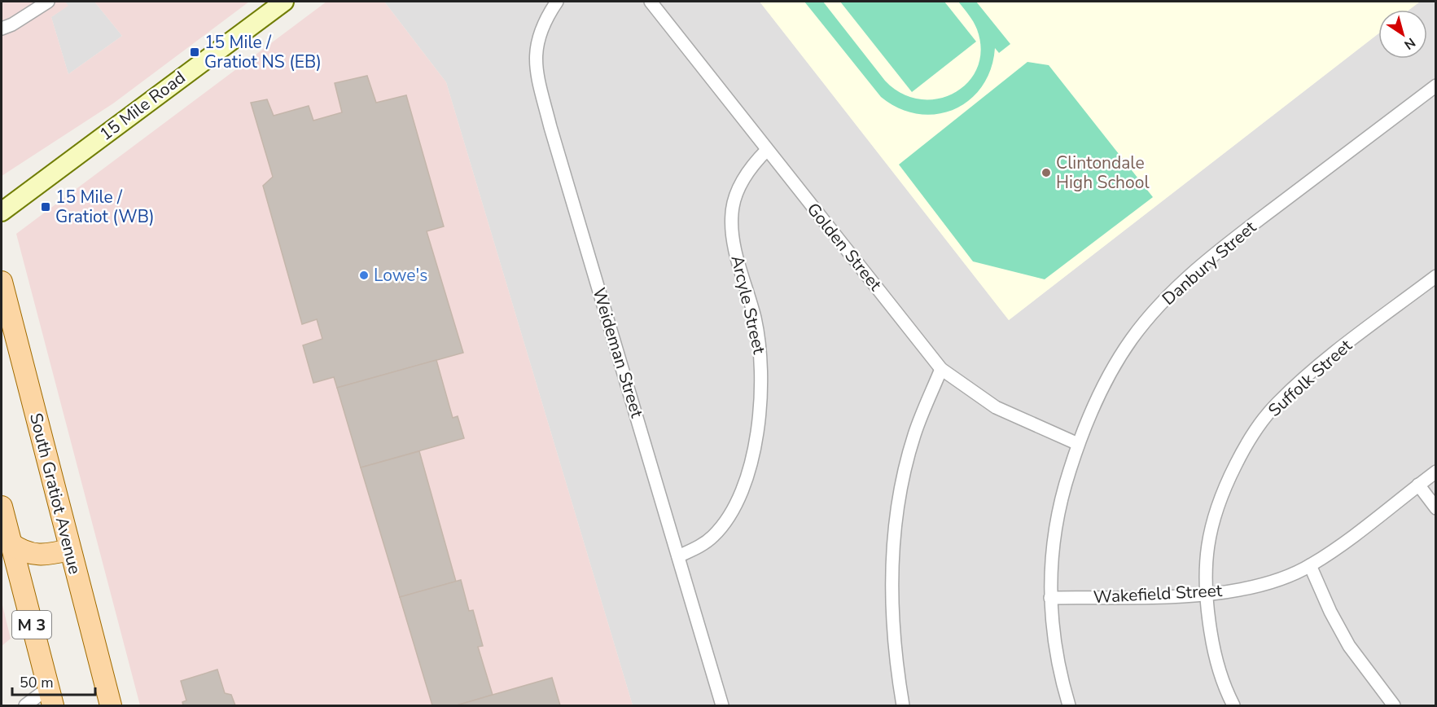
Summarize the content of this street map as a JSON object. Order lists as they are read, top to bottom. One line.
{"streets":{"main road":["15 Mile Road","South Gratiot Avenue","M 3"],"street":["Golden Street","Danbury Street","Arcyle Street","Weideman Street","Suffolk Street","Wakefield Street"]},"crossings":[["Golden Street","Danbury Street"],["Golden Street","Arcyle Street"],["Danbury Street","Wakefield Street"],["Arcyle Street","Weideman Street"],["Suffolk Street","Wakefield Street"]],"places":{"transit":["15 Mile / Gratiot NS (EB)","15 Mile / Gratiot (WB)"],"other":["Clintondale High School","Lowe's"]},"scale_bar":"50 m","north":"bottom right"}
